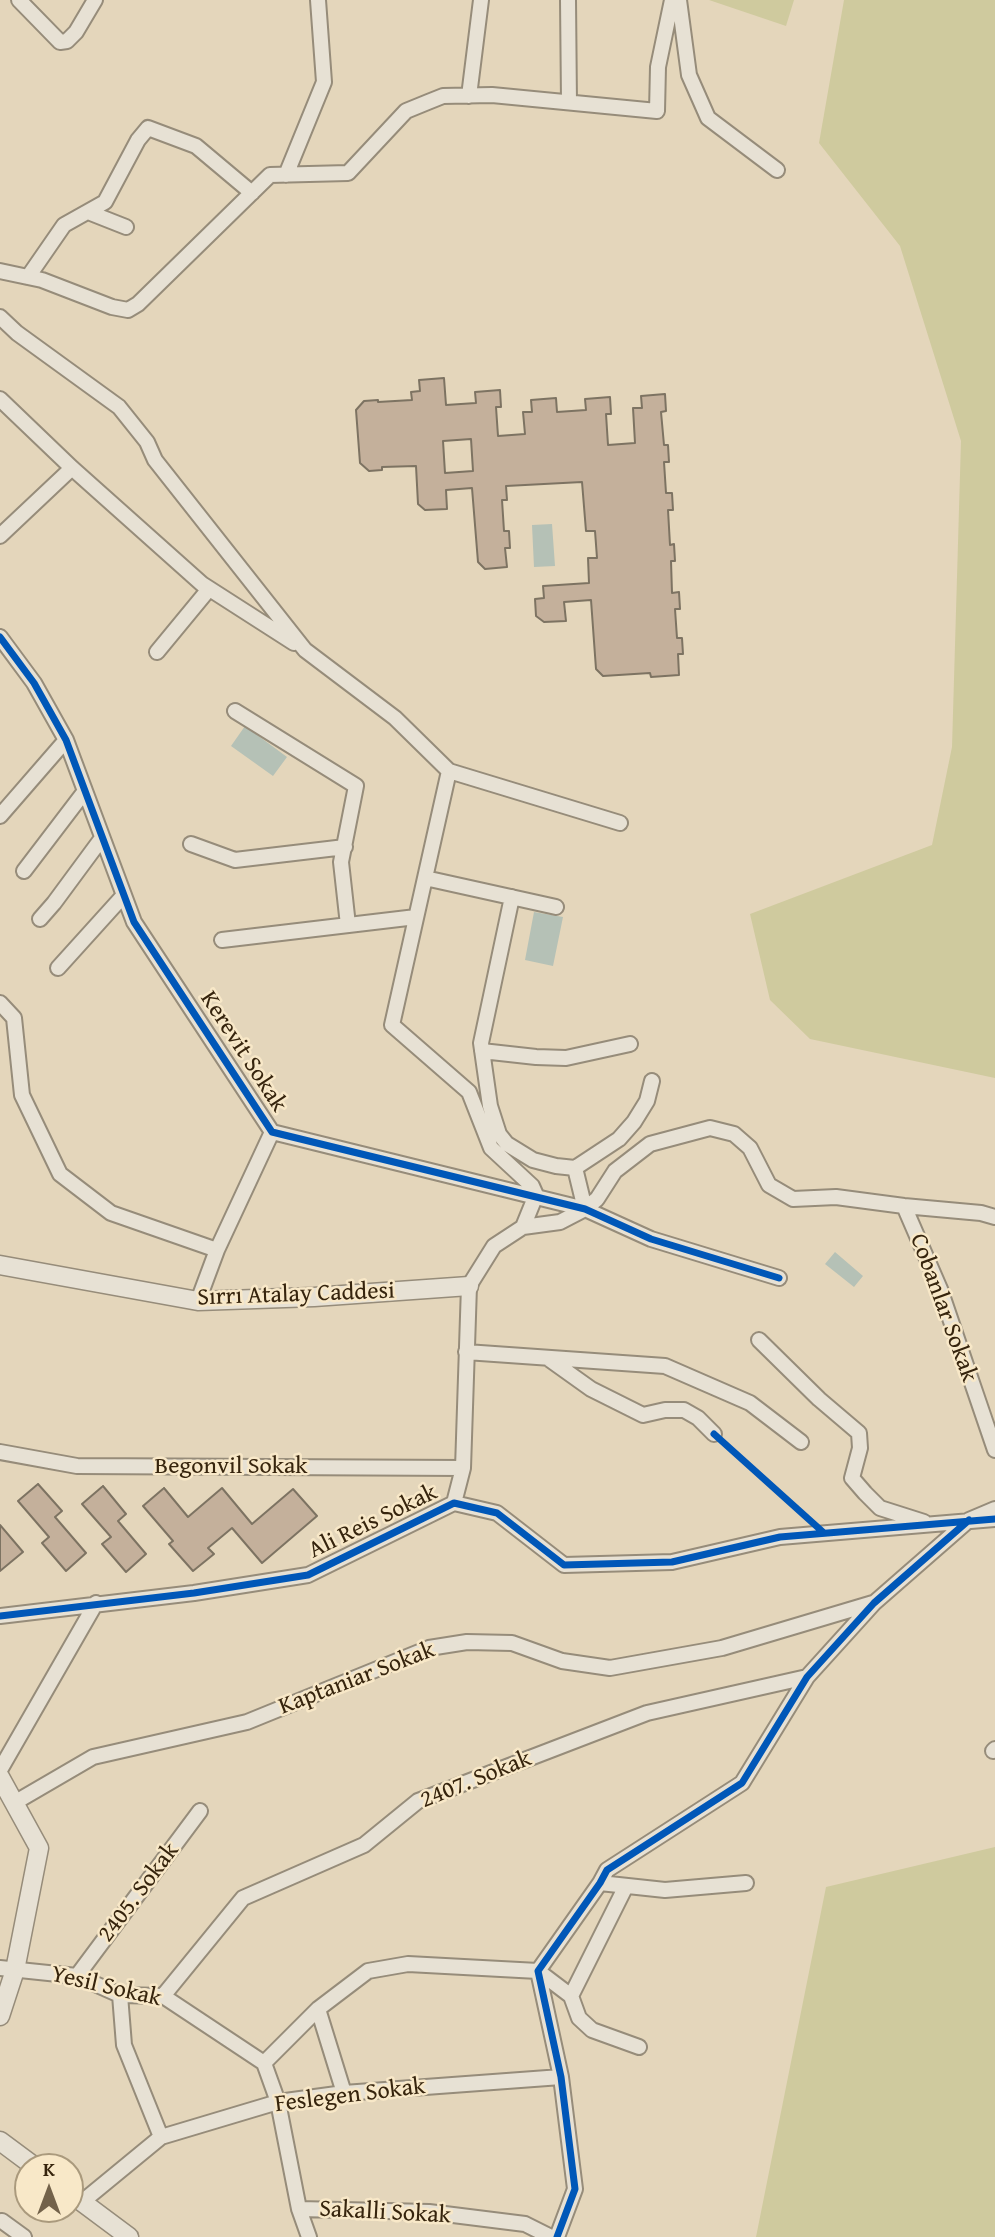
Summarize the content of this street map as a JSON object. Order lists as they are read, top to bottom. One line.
{"streets":{"street":["Kerevit Sokak","Sırrı Atalay Caddesi","Cobanlar Sokak","Begonvil Sokak","Ali Reis Sokak","Kaptaniar Sokak","2407. Sokak","2405. Sokak","Yesil Sokak","Feslegen Sokak","Sakalli Sokak"]},"crossings":[["Kerevit Sokak","Sırrı Atalay Caddesi"],["2407. Sokak","Yesil Sokak"],["2405. Sokak","Yesil Sokak"]],"north":"top"}
